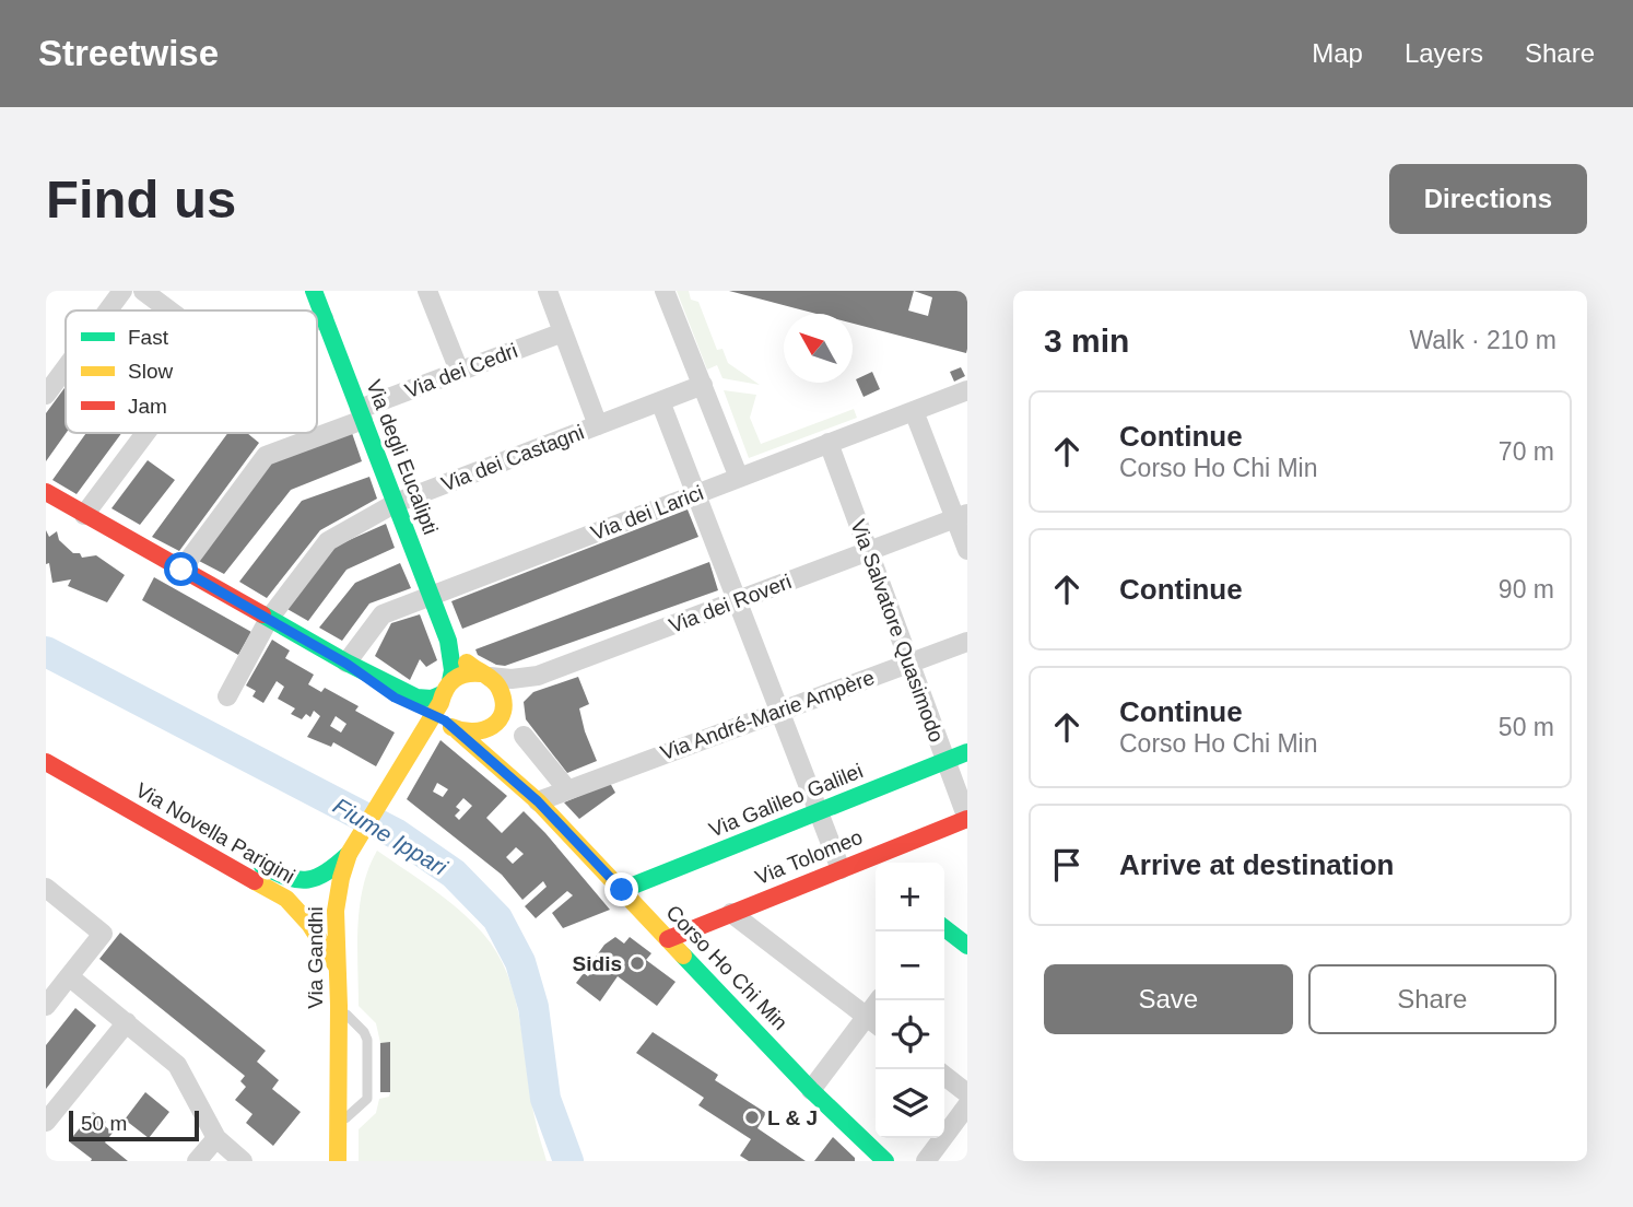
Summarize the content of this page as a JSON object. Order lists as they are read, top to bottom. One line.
{"streets":{"main road":["Via degli Eucalipti","Via Galileo Galilei","Via Novella Parigini","Via Tolomeo","Via Gandhi","Corso Ho Chi Min"],"street":["Via dei Cedri","Via dei Castagni","Via dei Larici","Via dei Roveri","Via Salvatore Quasimodo","Via André-Marie Ampère"]},"crossings":[["Via dei Cedri","Via degli Eucalipti"],["Via degli Eucalipti","Via dei Castagni"],["Via degli Eucalipti","Via dei Larici"],["Via dei Larici","Via Salvatore Quasimodo"],["Via dei Roveri","Via Salvatore Quasimodo"],["Via dei Roveri","Via Gandhi"],["Via Salvatore Quasimodo","Via André-Marie Ampère"],["Via Salvatore Quasimodo","Via Galileo Galilei"],["Via Salvatore Quasimodo","Via Tolomeo"],["Via André-Marie Ampère","Corso Ho Chi Min"],["Via Galileo Galilei","Corso Ho Chi Min"],["Via Novella Parigini","Via Gandhi"],["Via Tolomeo","Corso Ho Chi Min"]],"water":["Fiume Ippari"],"places":["Sidis","L & J"],"legend":["Fast","Slow","Jam"],"scale_bar":"50 m","north":"top left","page":{"header":"Streetwise","nav":["Map","Layers","Share"],"buttons":["Directions",["Save","Share"]],"title":"Find us","heading":["3 min","Walk · 210 m"],"list":[["Continue","Corso Ho Chi Min","70 m"],["Continue","90 m"],["Continue","Corso Ho Chi Min","50 m"],"Arrive at destination"],"map_buttons":["+","−"],"scale":"50 m"}}
